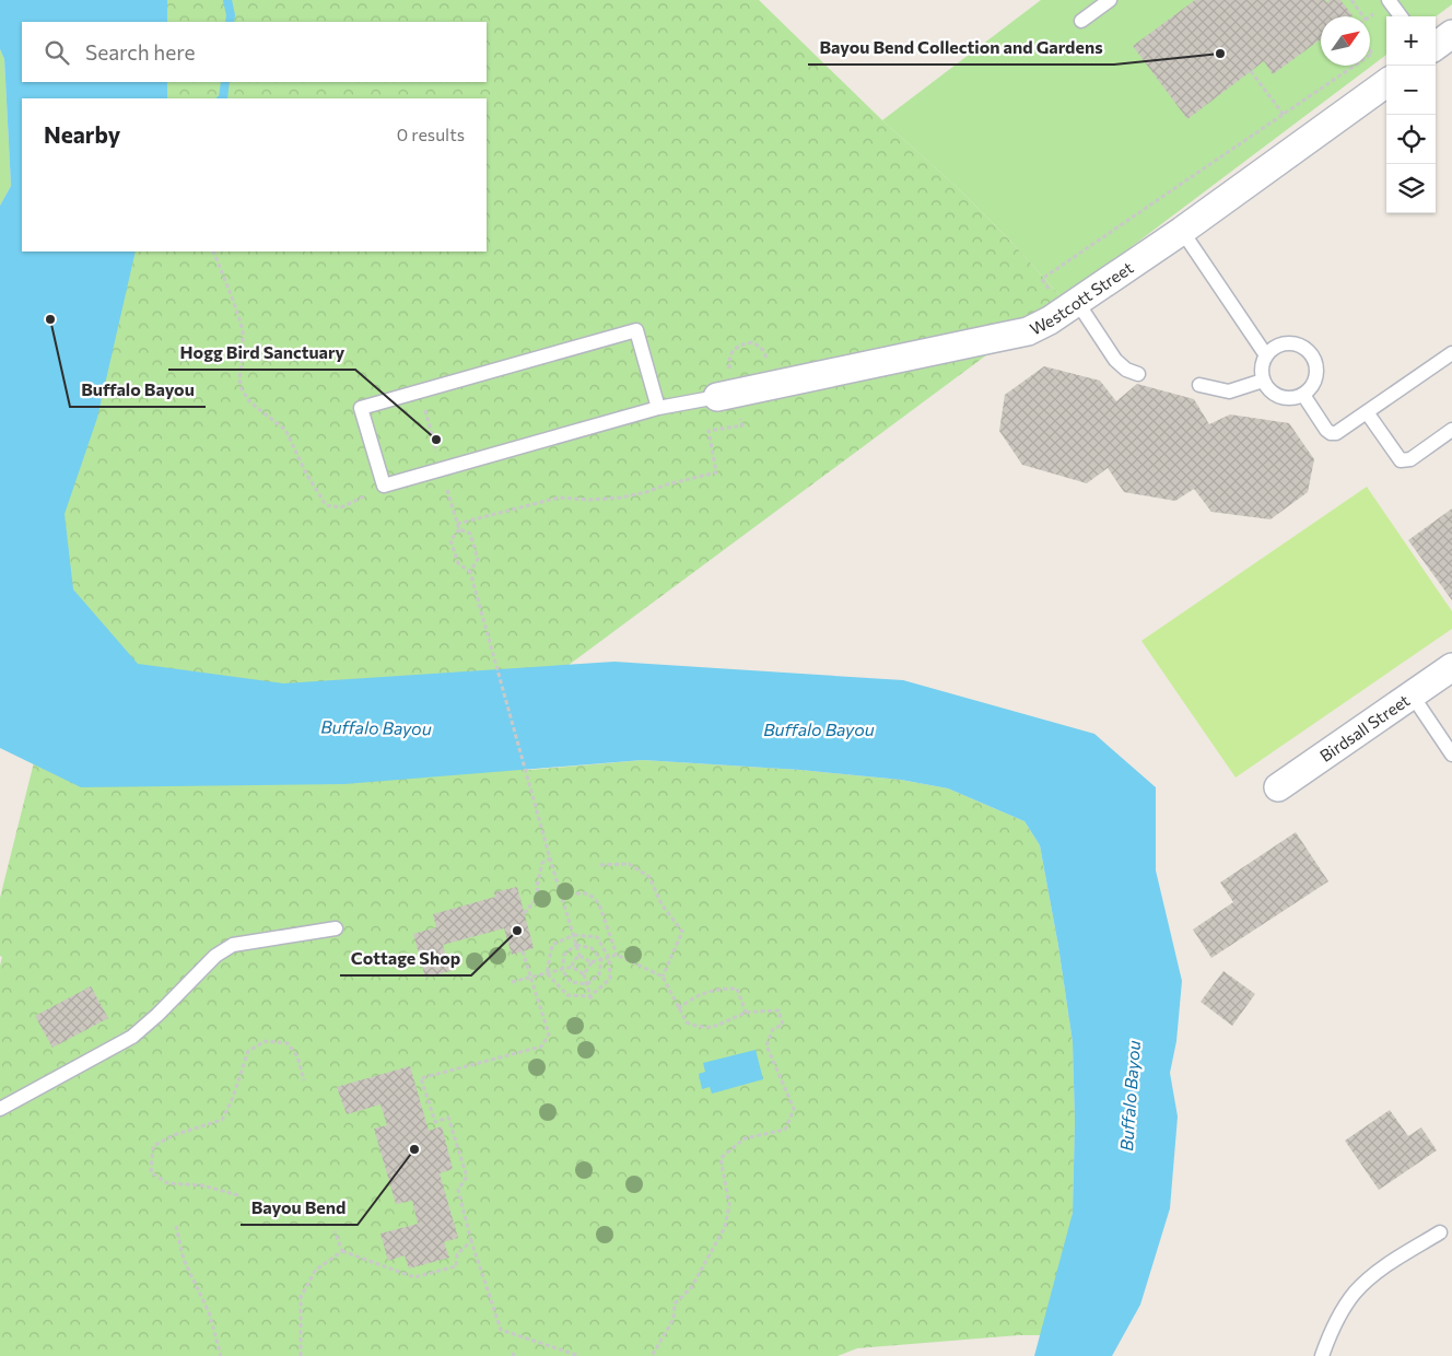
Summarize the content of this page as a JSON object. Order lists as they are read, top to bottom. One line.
{"streets":{"street":["Westcott Street","Birdsall Street"]},"water":["Buffalo Bayou"],"places":["Bayou Bend Collection and Gardens","Buffalo Bayou","Hogg Bird Sanctuary","Cottage Shop","Bayou Bend"],"north":"top right","page":{"map_buttons":["+","−"],"search":"Search here","heading":["Nearby","0 results"]}}
